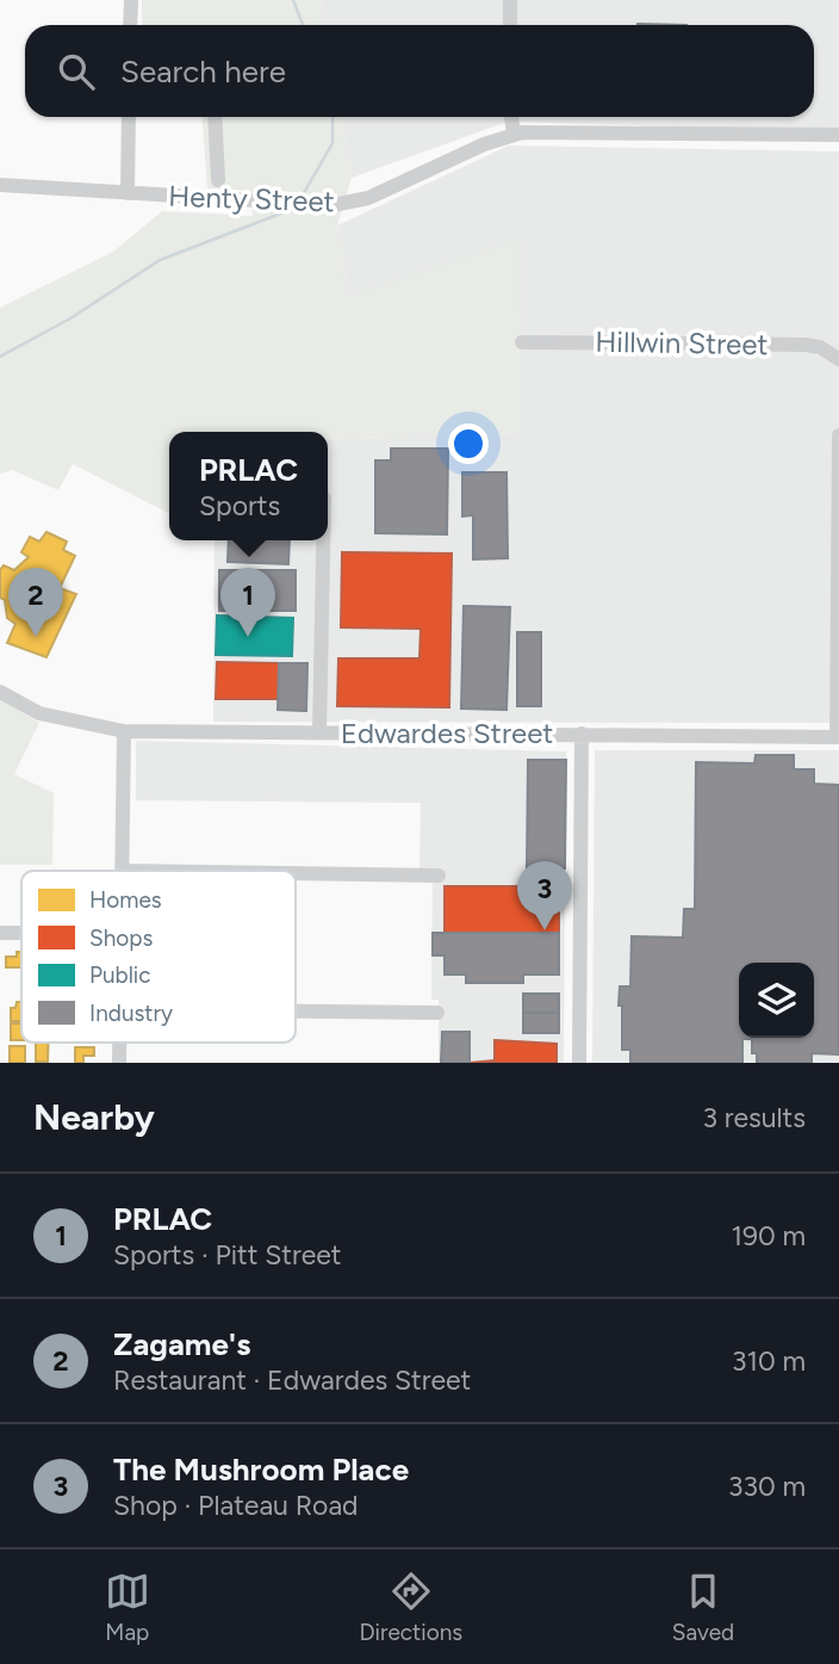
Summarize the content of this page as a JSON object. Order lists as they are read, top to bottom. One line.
{"streets":{"street":["Henty Street","Hillwin Street","Edwardes Street"]},"legend":["Homes","Shops","Public","Industry"],"page":{"search":"Search here","popup":["PRLAC","Sports"],"pins":["1","2","3"],"heading":["Nearby","3 results"],"list":[{"mark":"1","name":"PRLAC","note":"Sports · Pitt Street","value":"190 m"},{"mark":"2","name":"Zagame's","note":"Restaurant · Edwardes Street","value":"310 m"},{"mark":"3","name":"The Mushroom Place","note":"Shop · Plateau Road","value":"330 m"}],"nav":["Map","Directions","Saved"]}}
